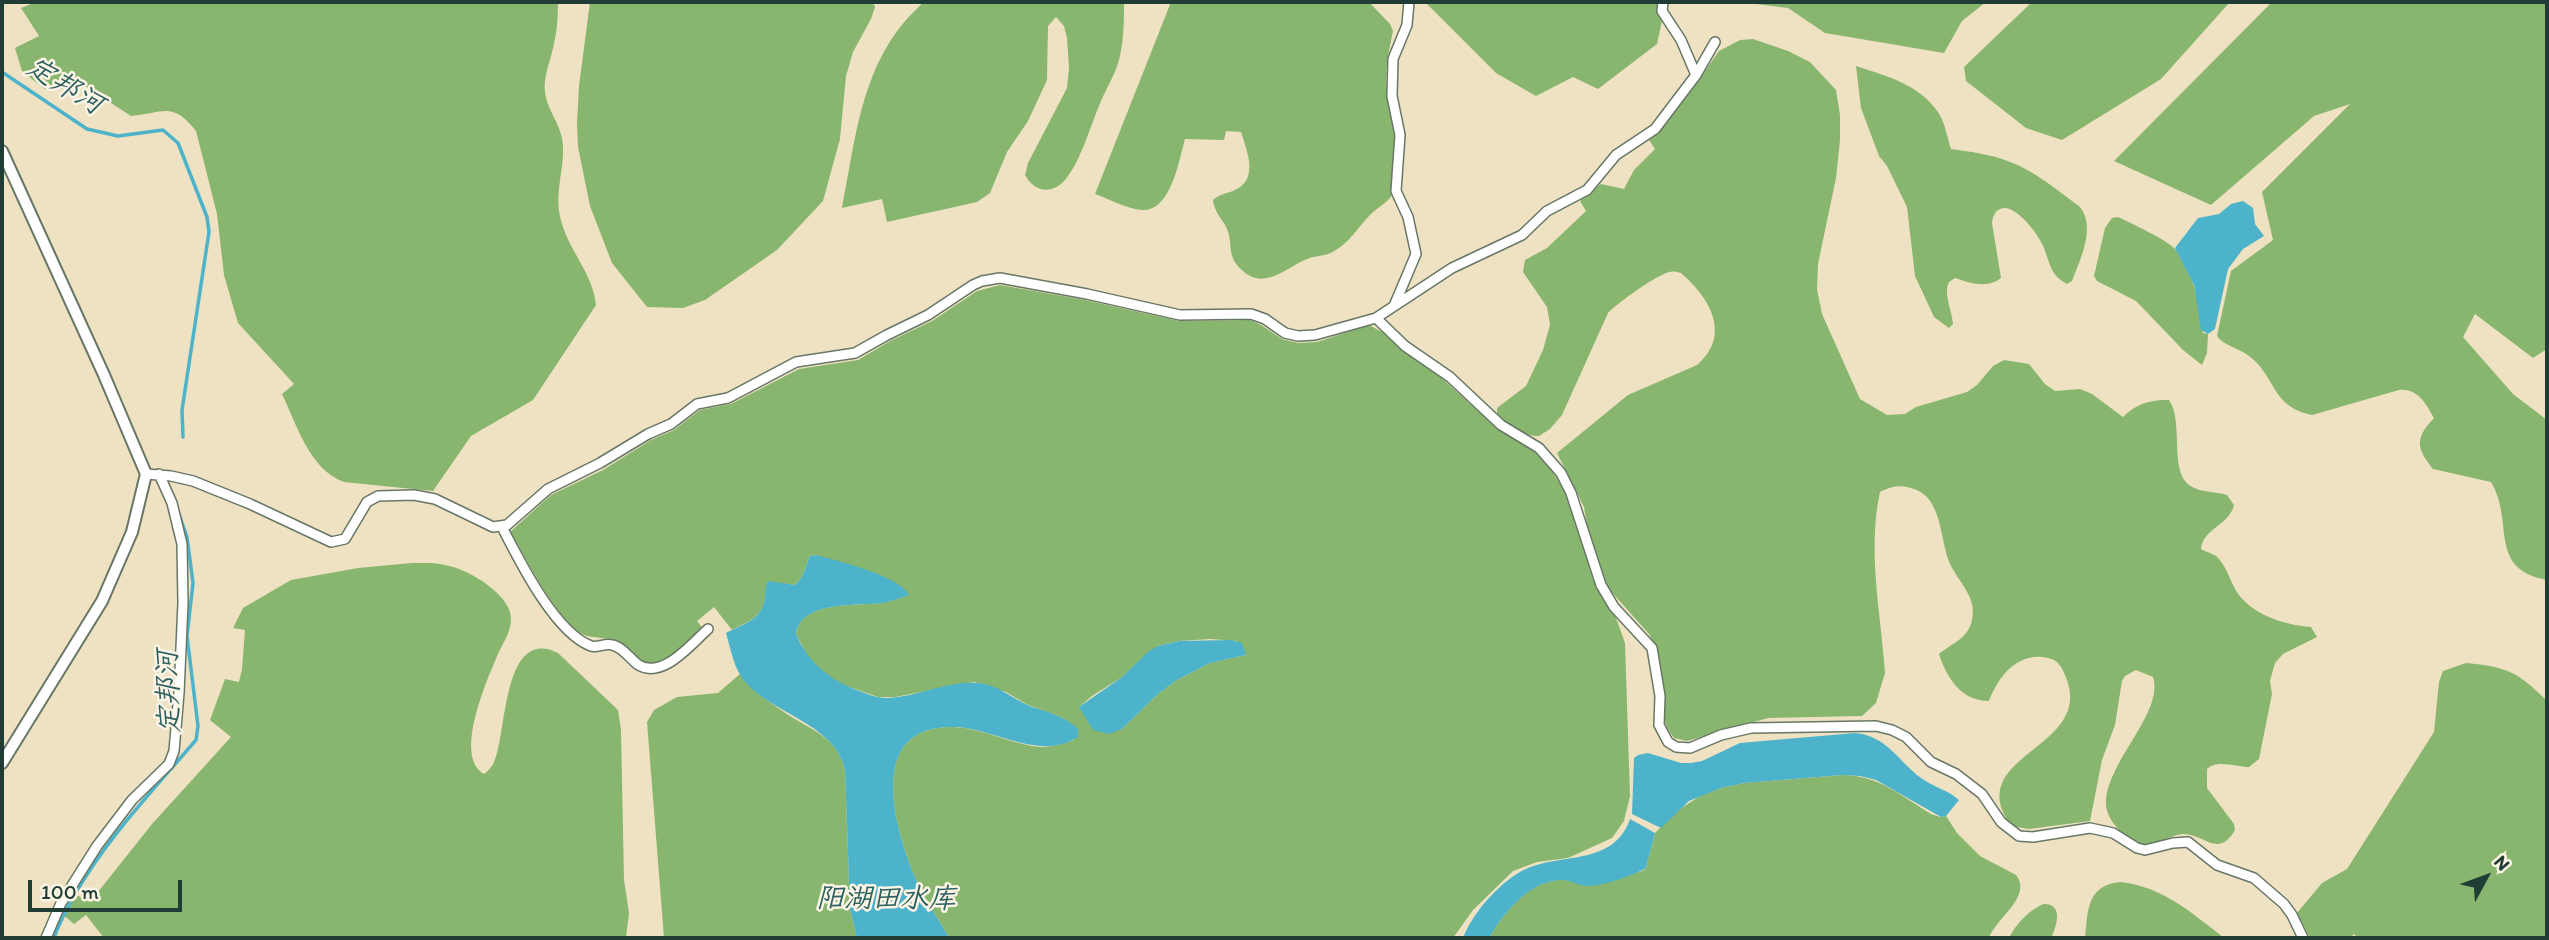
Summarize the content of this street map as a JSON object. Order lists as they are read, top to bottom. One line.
{"water":["定邦河","阳湖田水库"],"scale_bar":"100 m","north":"top right"}
